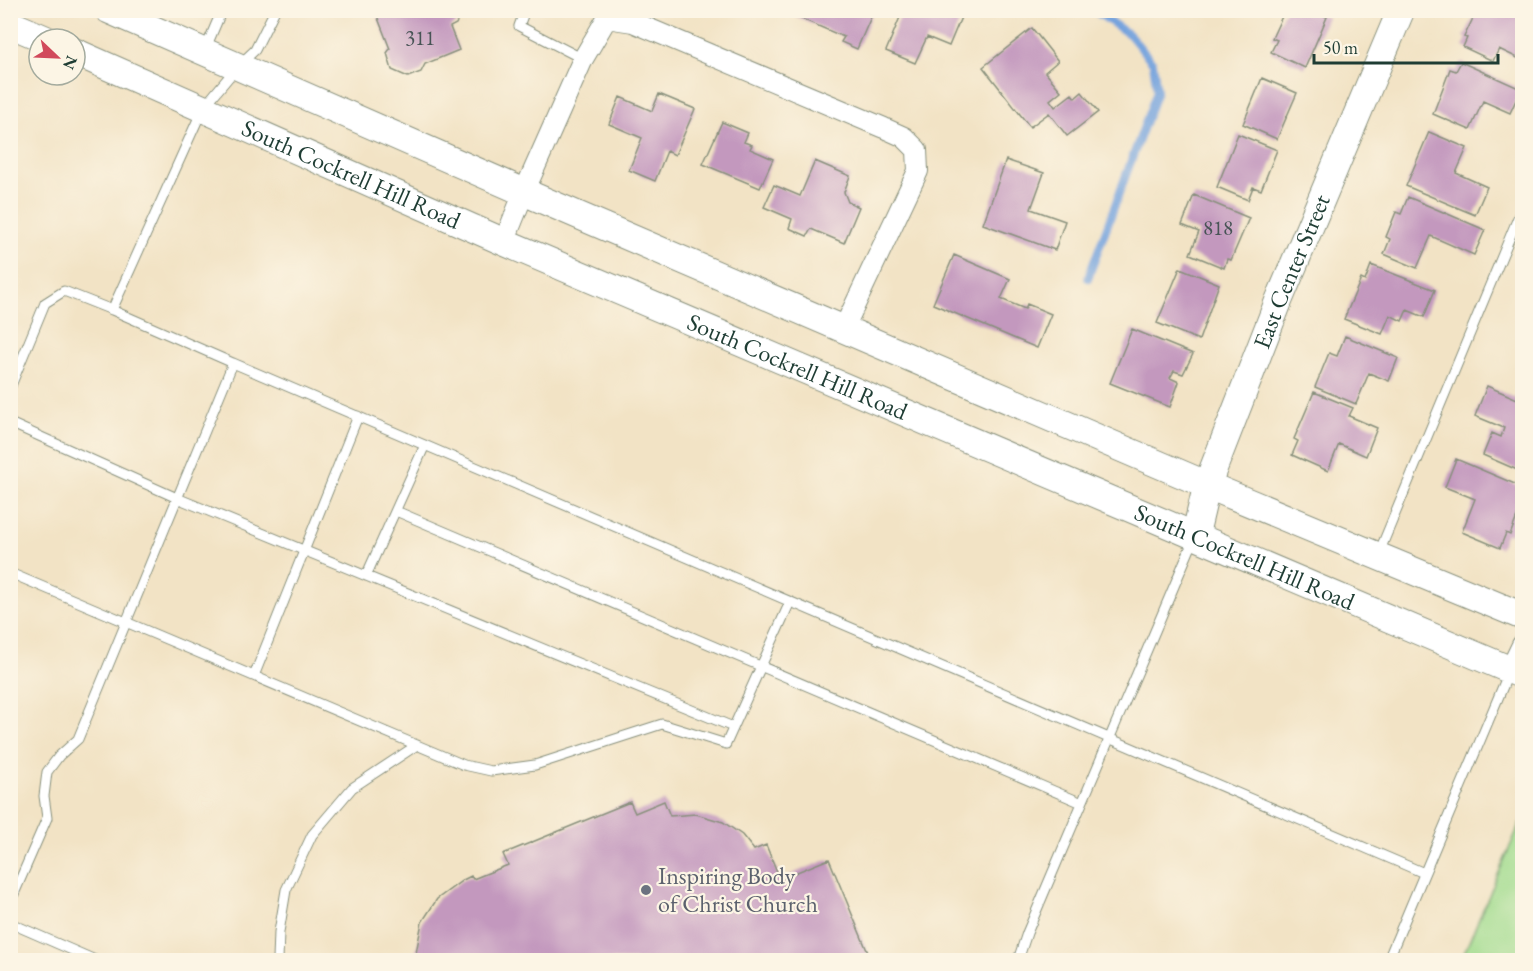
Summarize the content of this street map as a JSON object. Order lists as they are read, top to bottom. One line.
{"streets":{"main road":["South Cockrell Hill Road","East Center Street"]},"crossings":[["South Cockrell Hill Road","East Center Street"]],"places":["Inspiring Body of Christ Church"],"house_numbers":["311","818"],"scale_bar":"50 m","north":"bottom right"}
